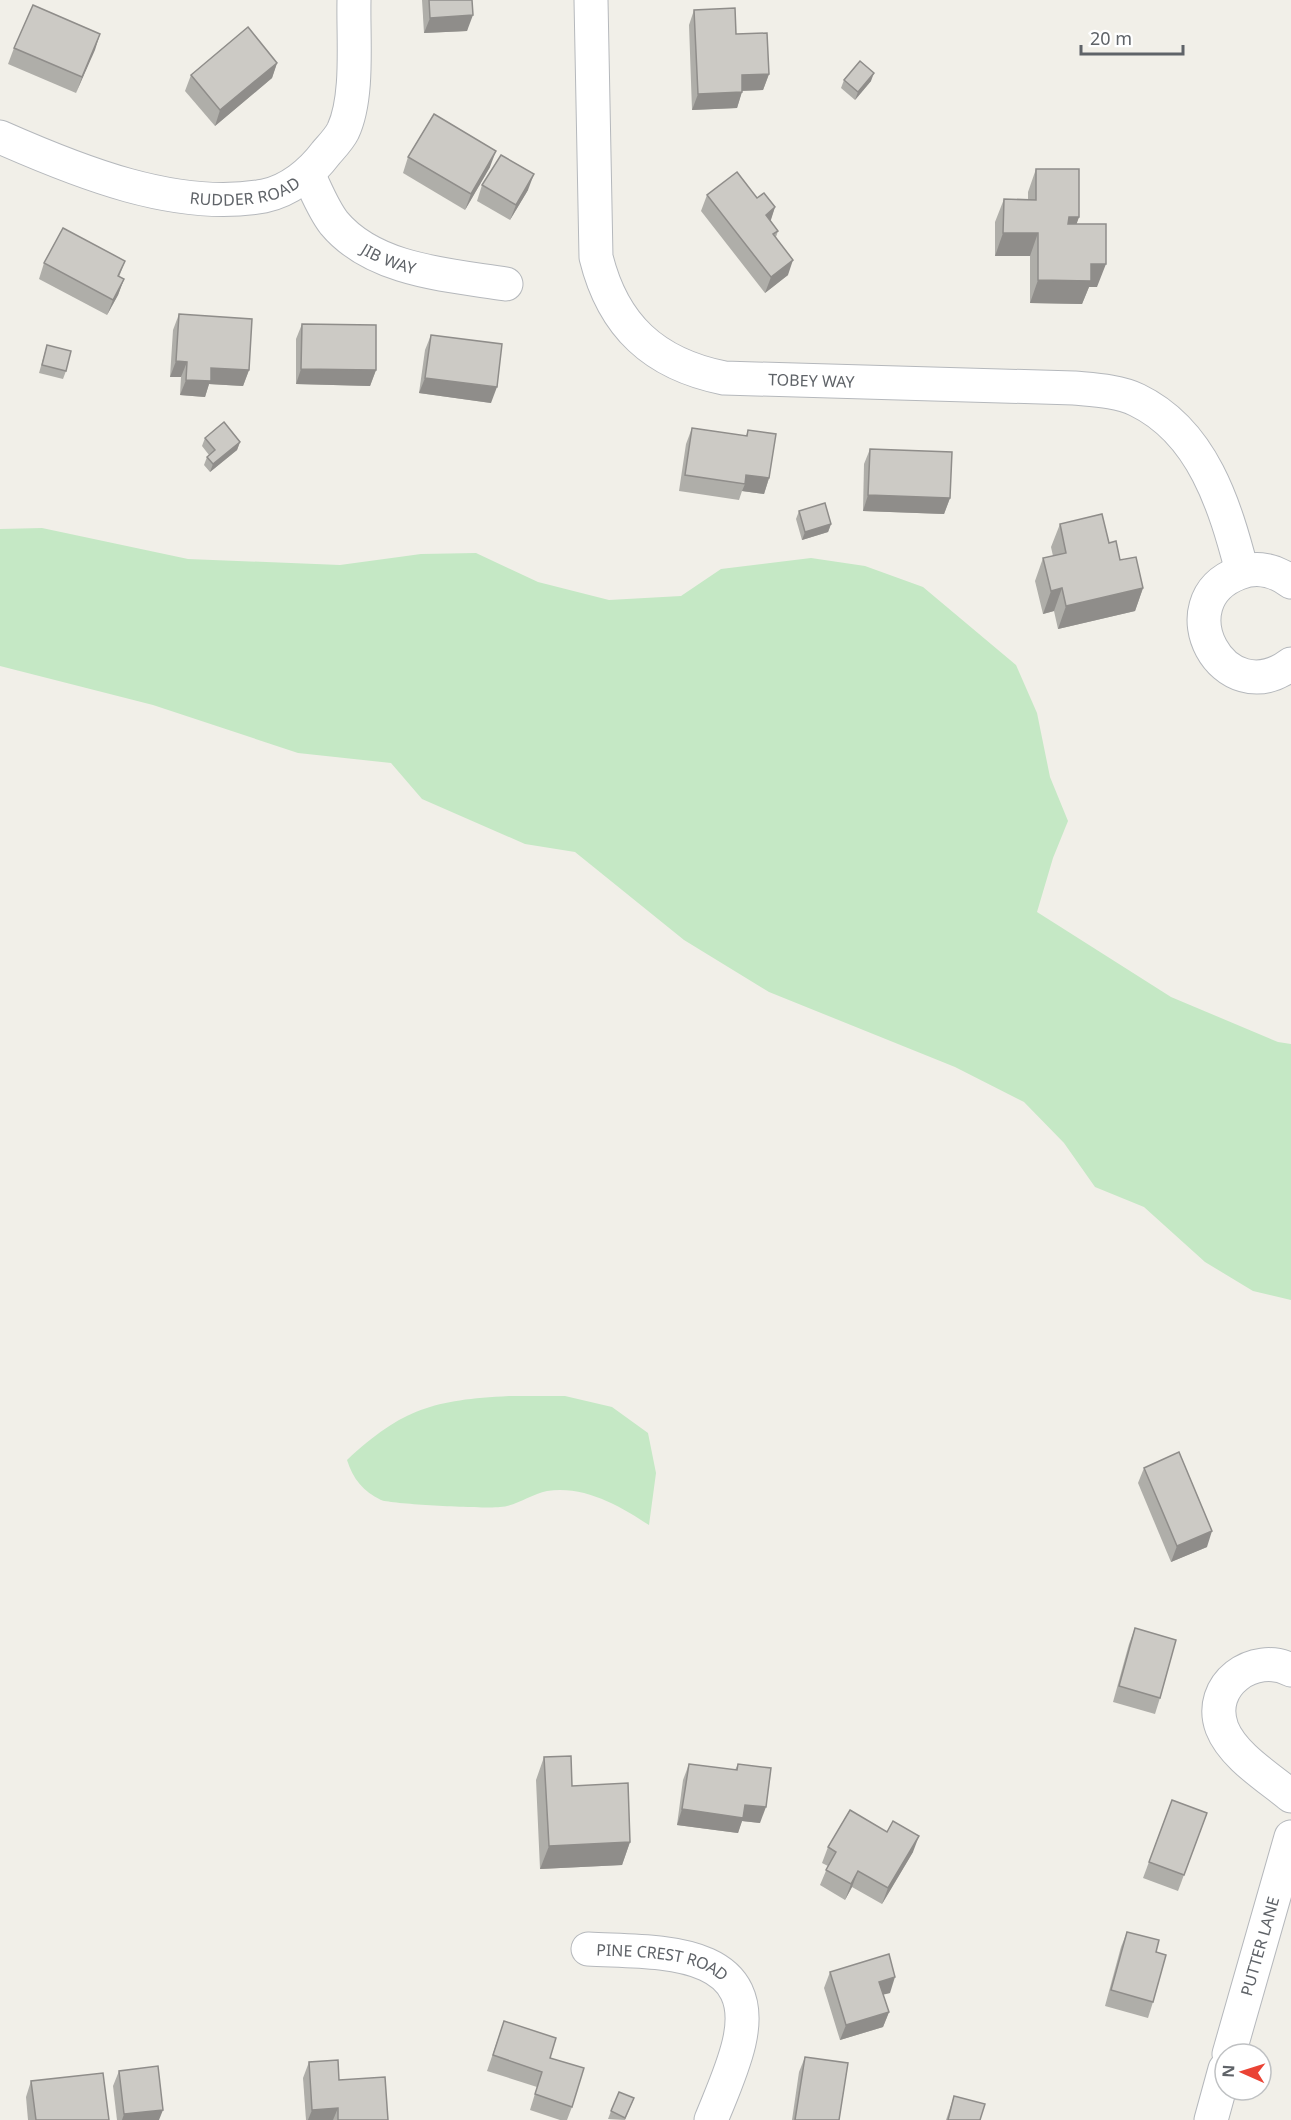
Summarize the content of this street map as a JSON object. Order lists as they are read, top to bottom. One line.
{"streets":{"street":["RUDDER ROAD","JIB WAY","TOBEY WAY","PUTTER LANE","PINE CREST ROAD"]},"crossings":[["RUDDER ROAD","JIB WAY"]],"scale_bar":"20 m","north":"left"}
